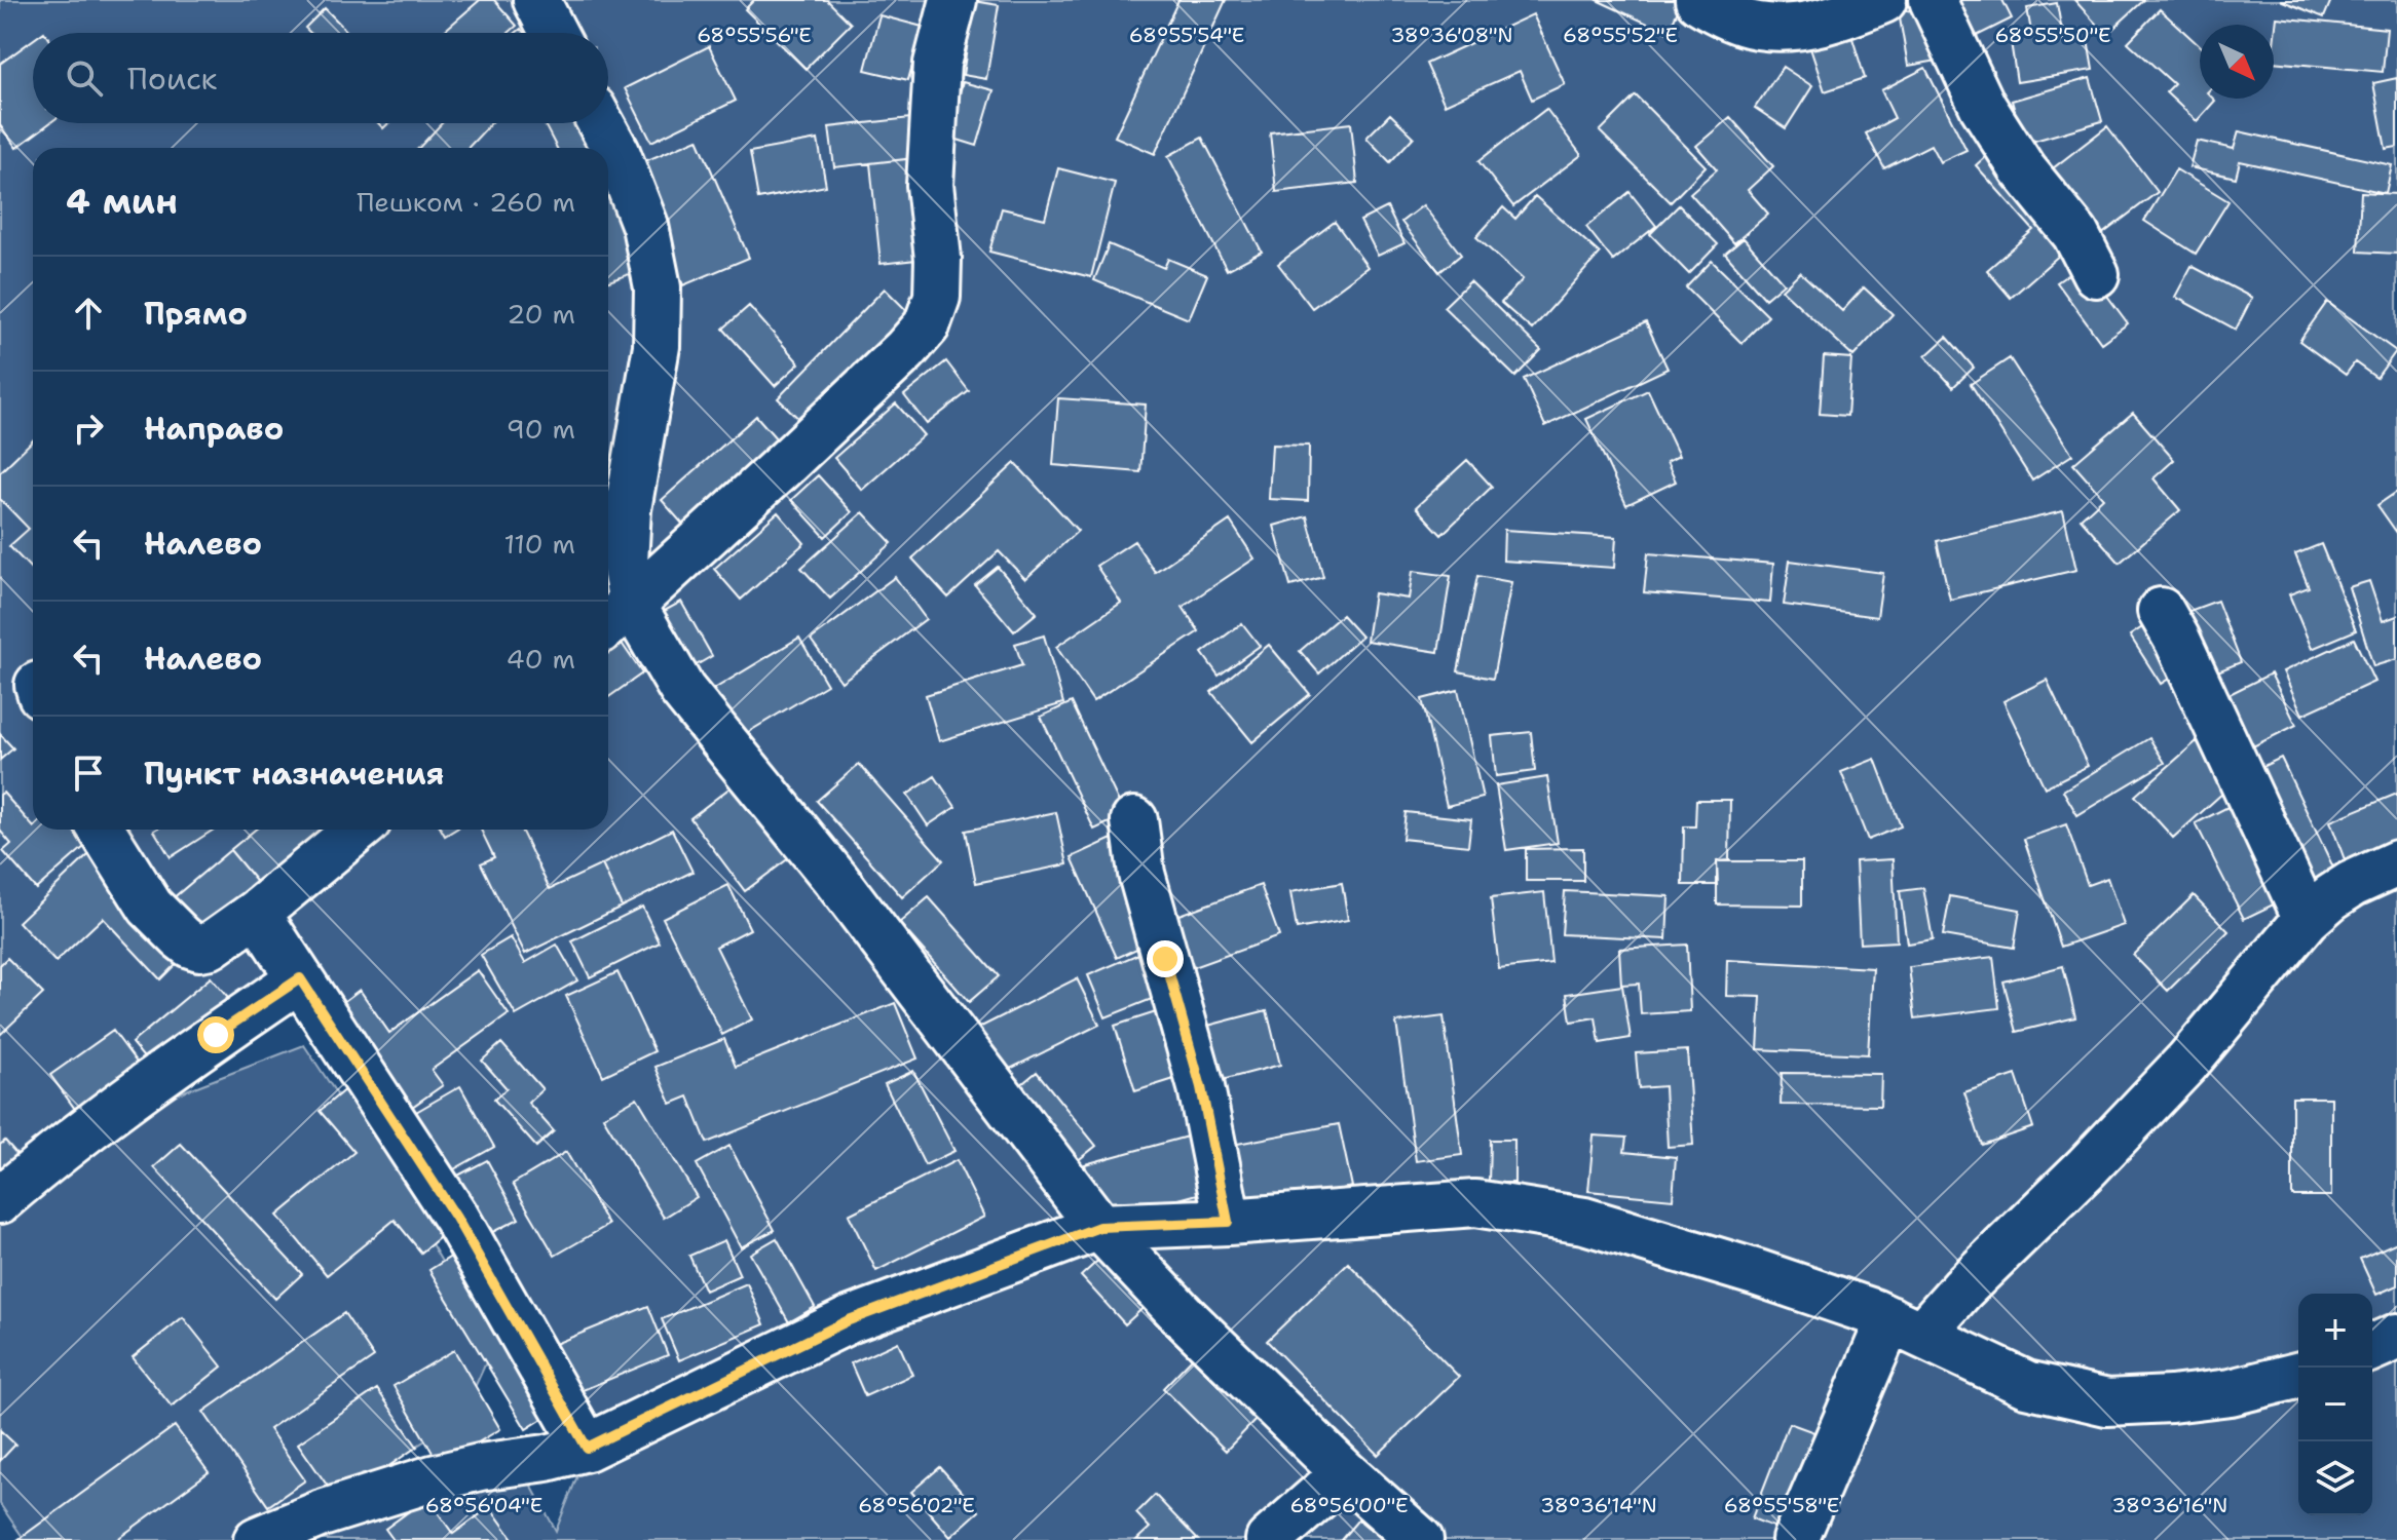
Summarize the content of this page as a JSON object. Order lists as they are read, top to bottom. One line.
{"north":"bottom right","page":{"search":"Поиск","heading":["4 мин","Пешком · 260 m"],"list":[["Прямо","20 m"],["Направо","90 m"],["Налево","110 m"],["Налево","40 m"],"Пункт назначения"],"map_buttons":["+","−"]},"coordinates":["38°36'08\"N","68°55'56\"E","68°55'54\"E","68°55'52\"E","68°55'50\"E","68°56'04\"E","68°56'02\"E","68°56'00\"E","68°55'58\"E","38°36'14\"N","38°36'16\"N"]}
